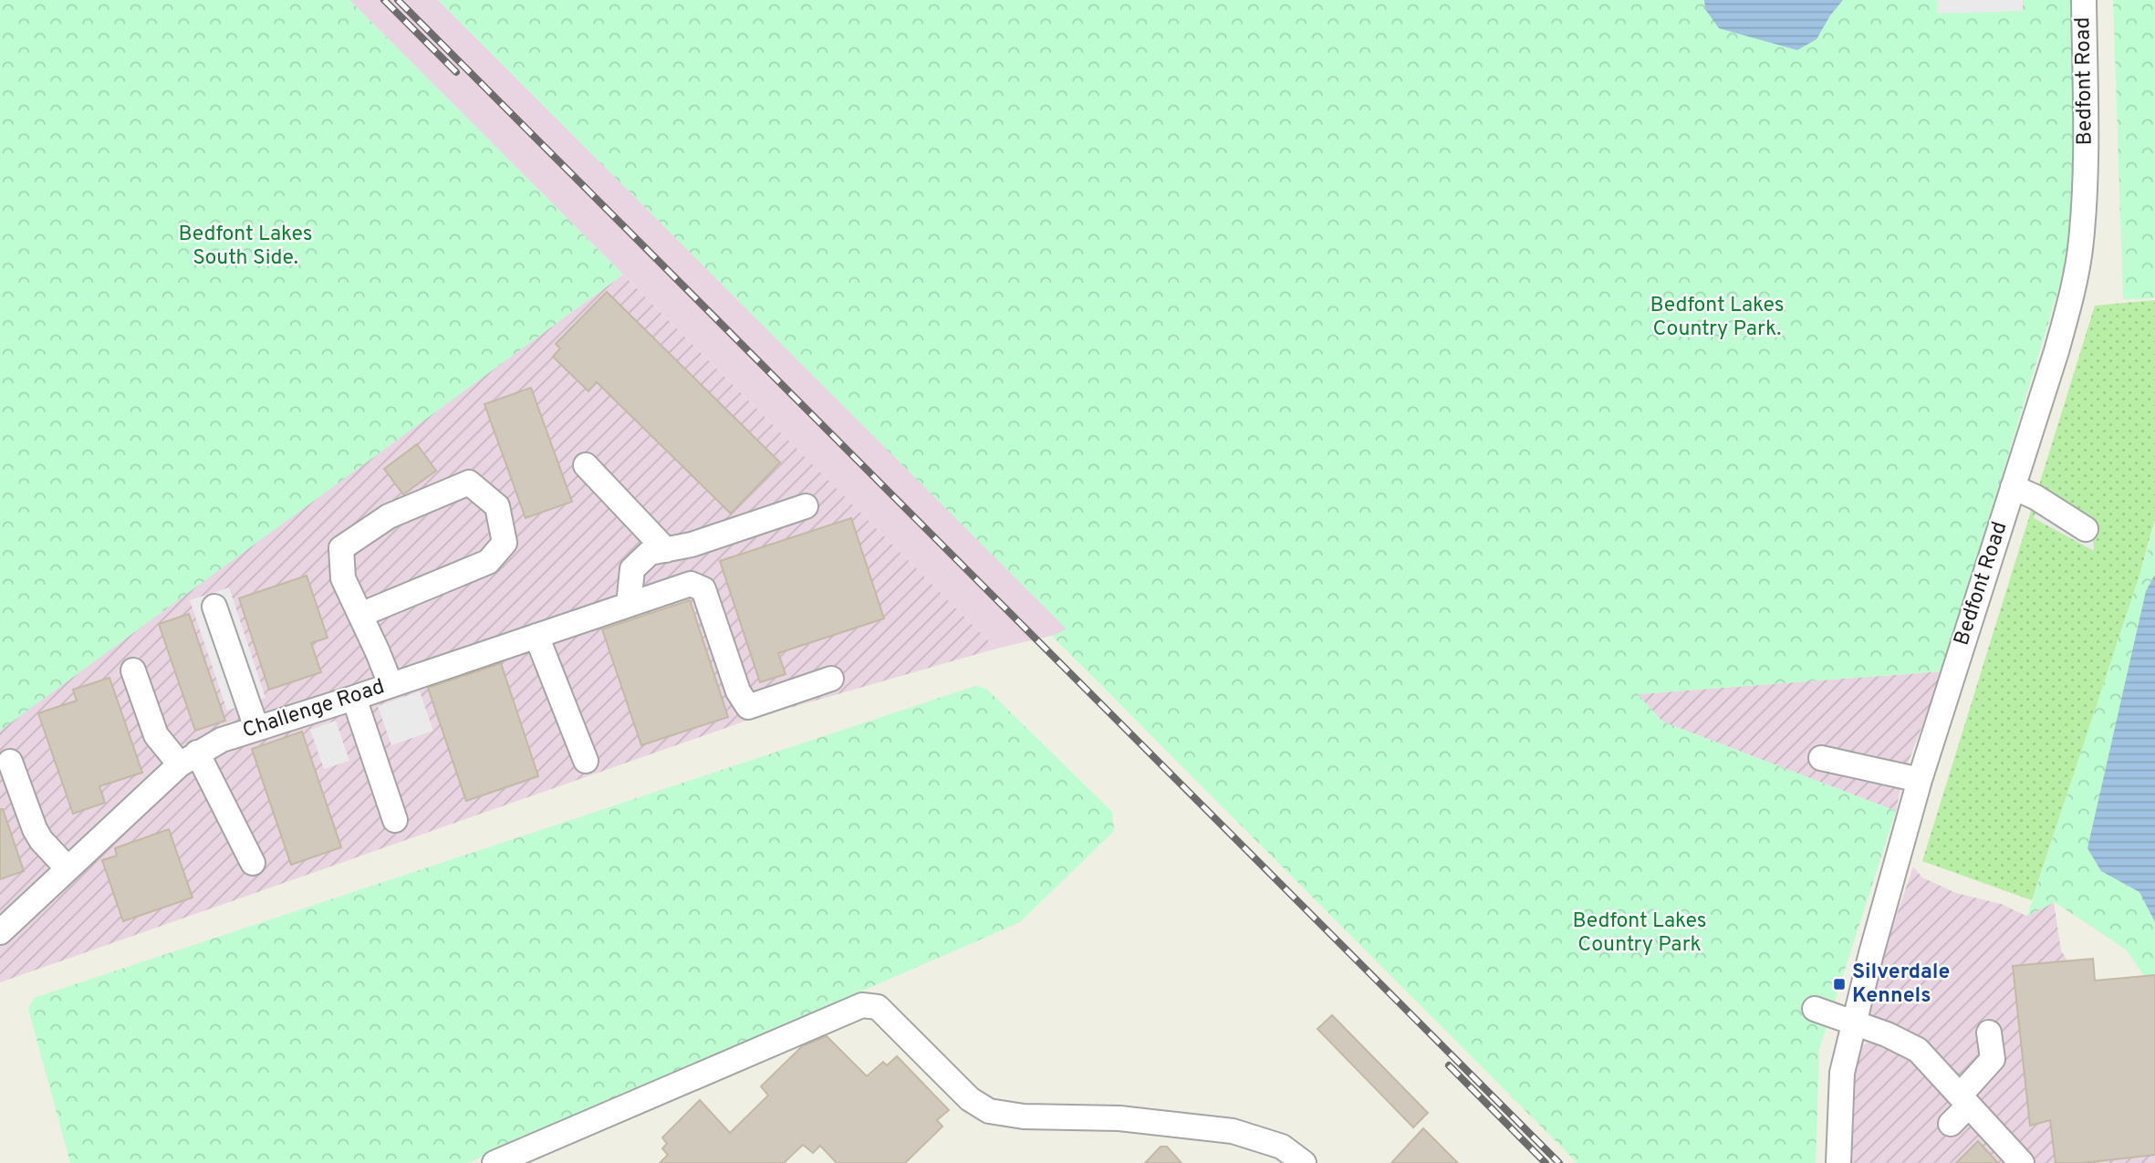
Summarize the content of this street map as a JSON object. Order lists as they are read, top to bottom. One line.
{"streets":{"street":["Bedfont Road","Challenge Road"]},"parks":["Bedfont Lakes South Side.","Bedfont Lakes Country Park.","Bedfont Lakes Country Park"],"places":{"transit":["Silverdale Kennels"]}}
